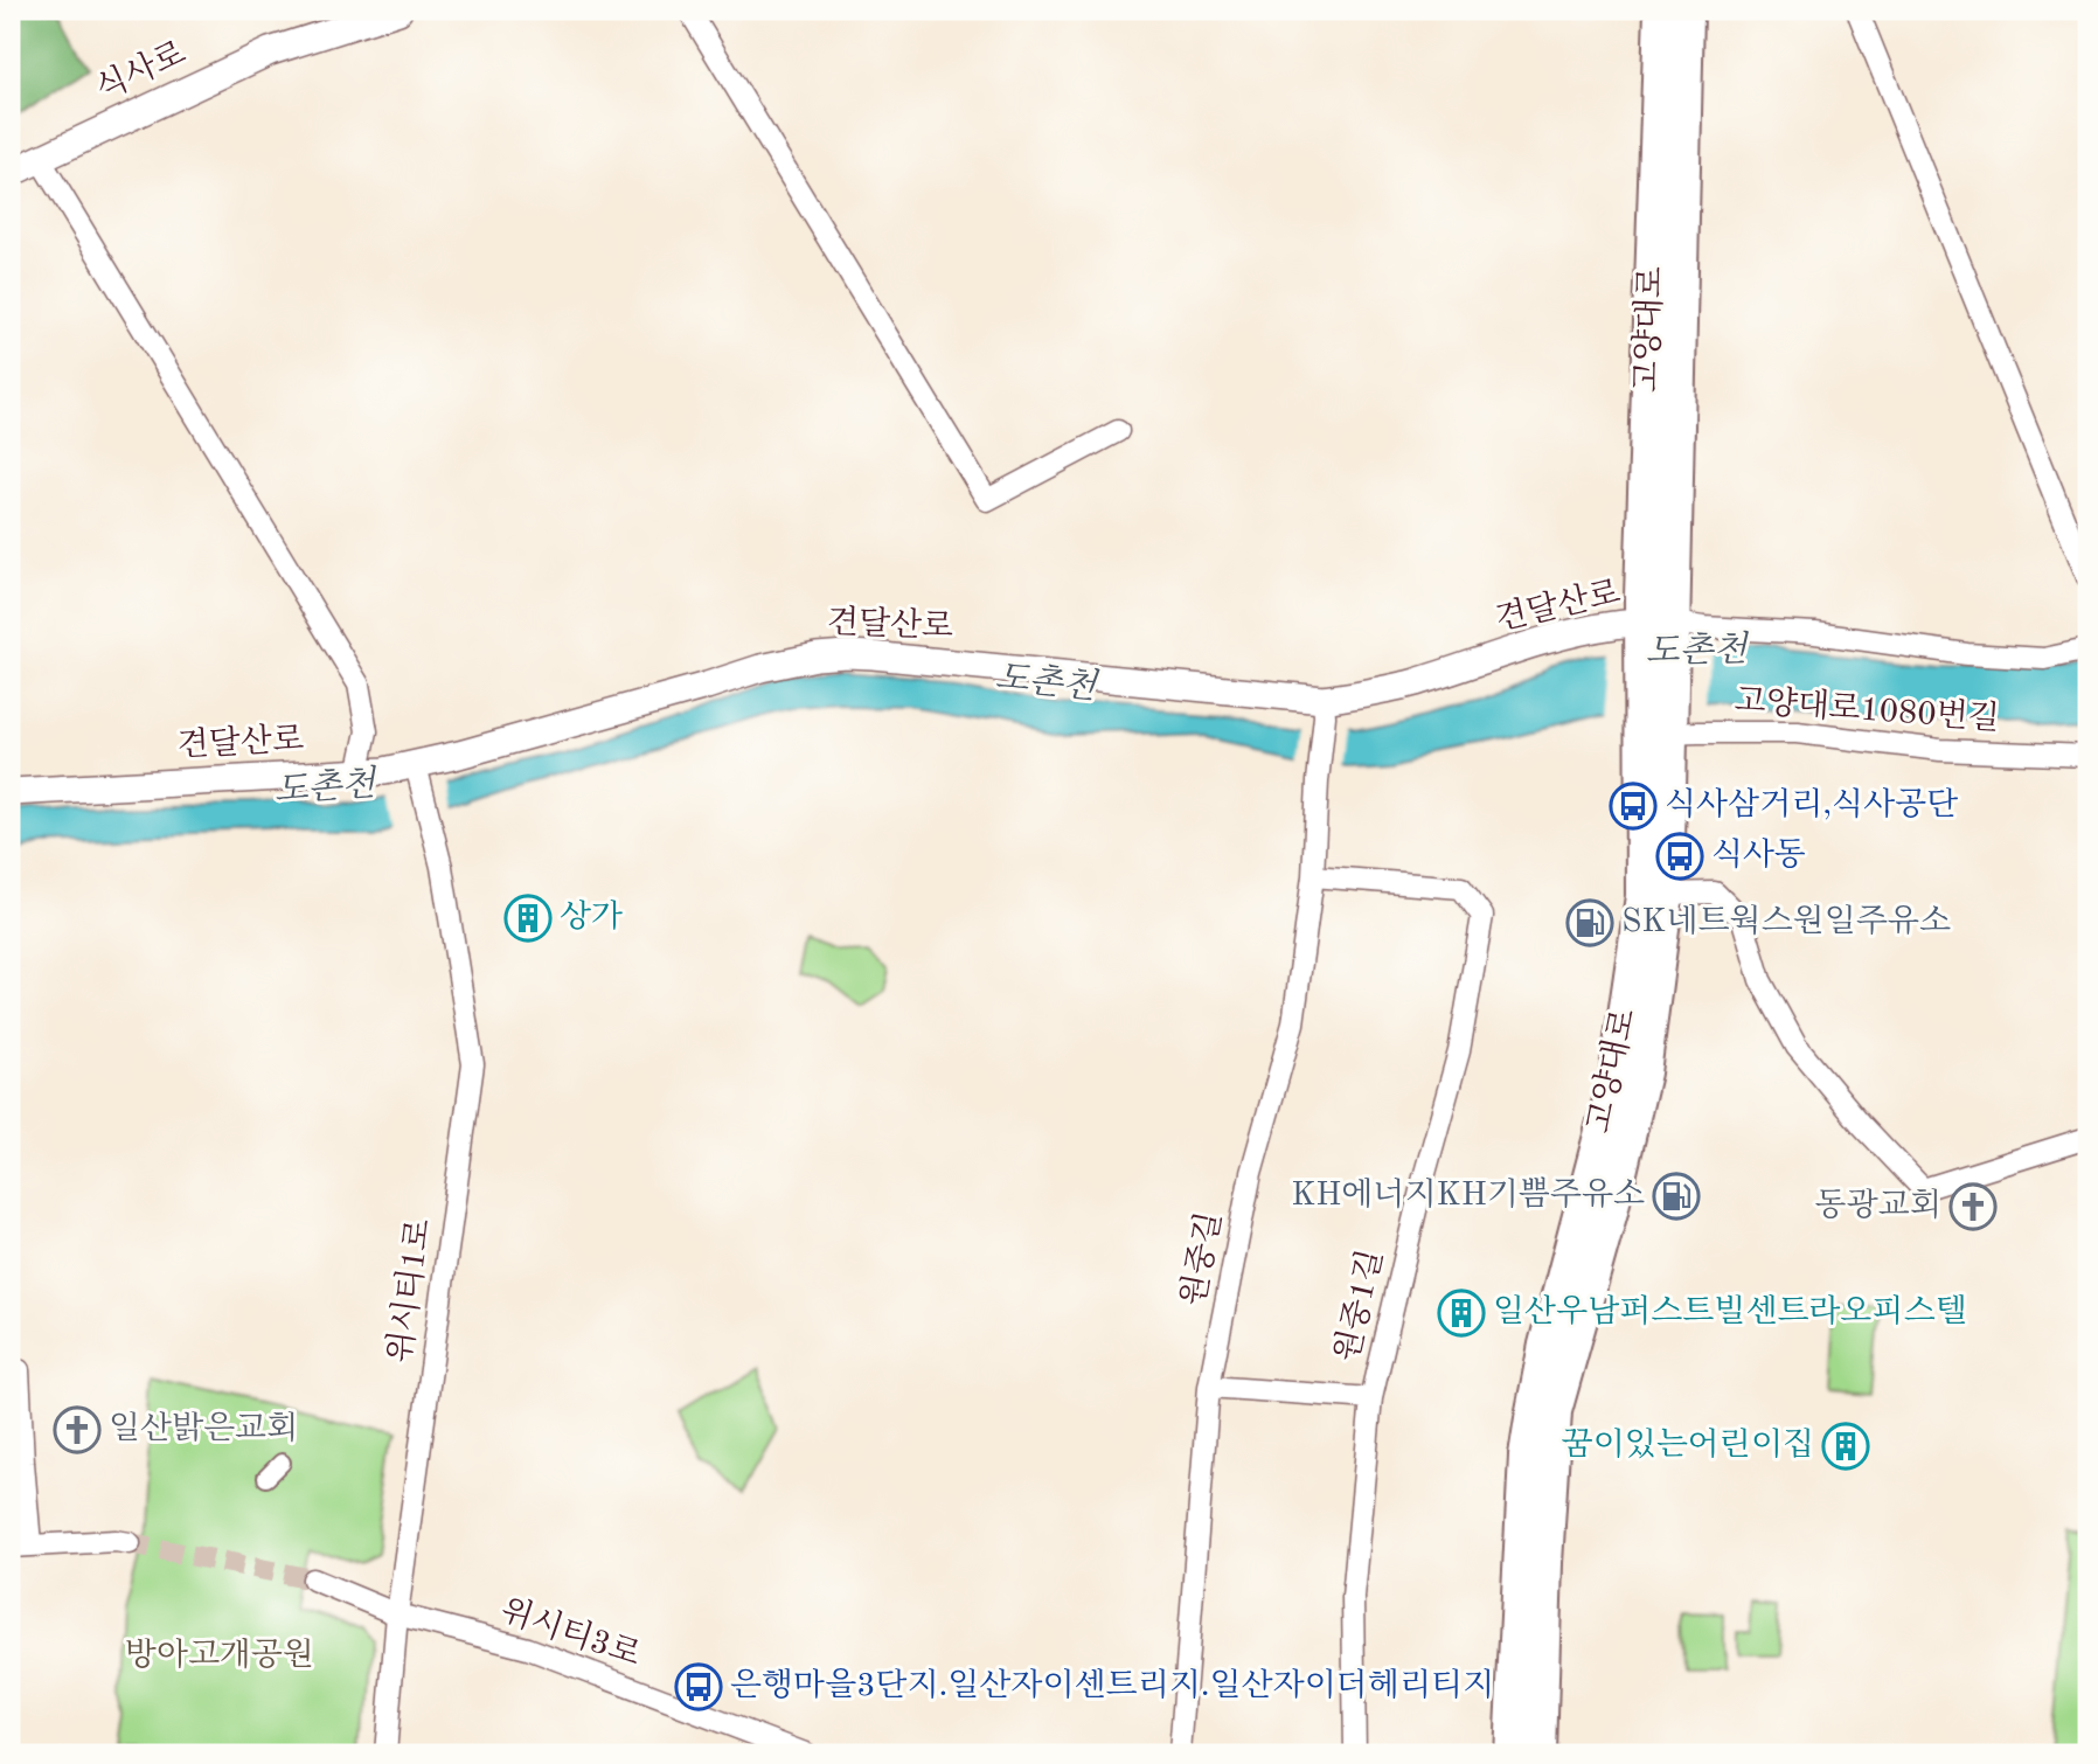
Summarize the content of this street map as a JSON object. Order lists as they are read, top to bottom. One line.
{"streets":{"main road":["고양대로"],"street":["식사로","견달산로","고양대로1080번길","원중길","위시티1로","원중1길","위시티3로"]},"crossings":[["고양대로","견달산로"],["고양대로","고양대로1080번길"],["견달산로","원중길"],["견달산로","위시티1로"],["원중길","원중1길"],["위시티1로","위시티3로"]],"water":["도촌천"],"parks":["방아고개공원"],"places":{"bus stop":["식사삼거리,식사공단","식사동","은행마을3단지.일산자이센트리지.일산자이더헤리티지"],"building":["상가","일산우남퍼스트빌센트라오피스텔","꿈이있는어린이집"],"fuel station":["SK네트웍스원일주유소","KH에너지KH기쁨주유소"],"church":["동광교회","일산밝은교회"]}}
